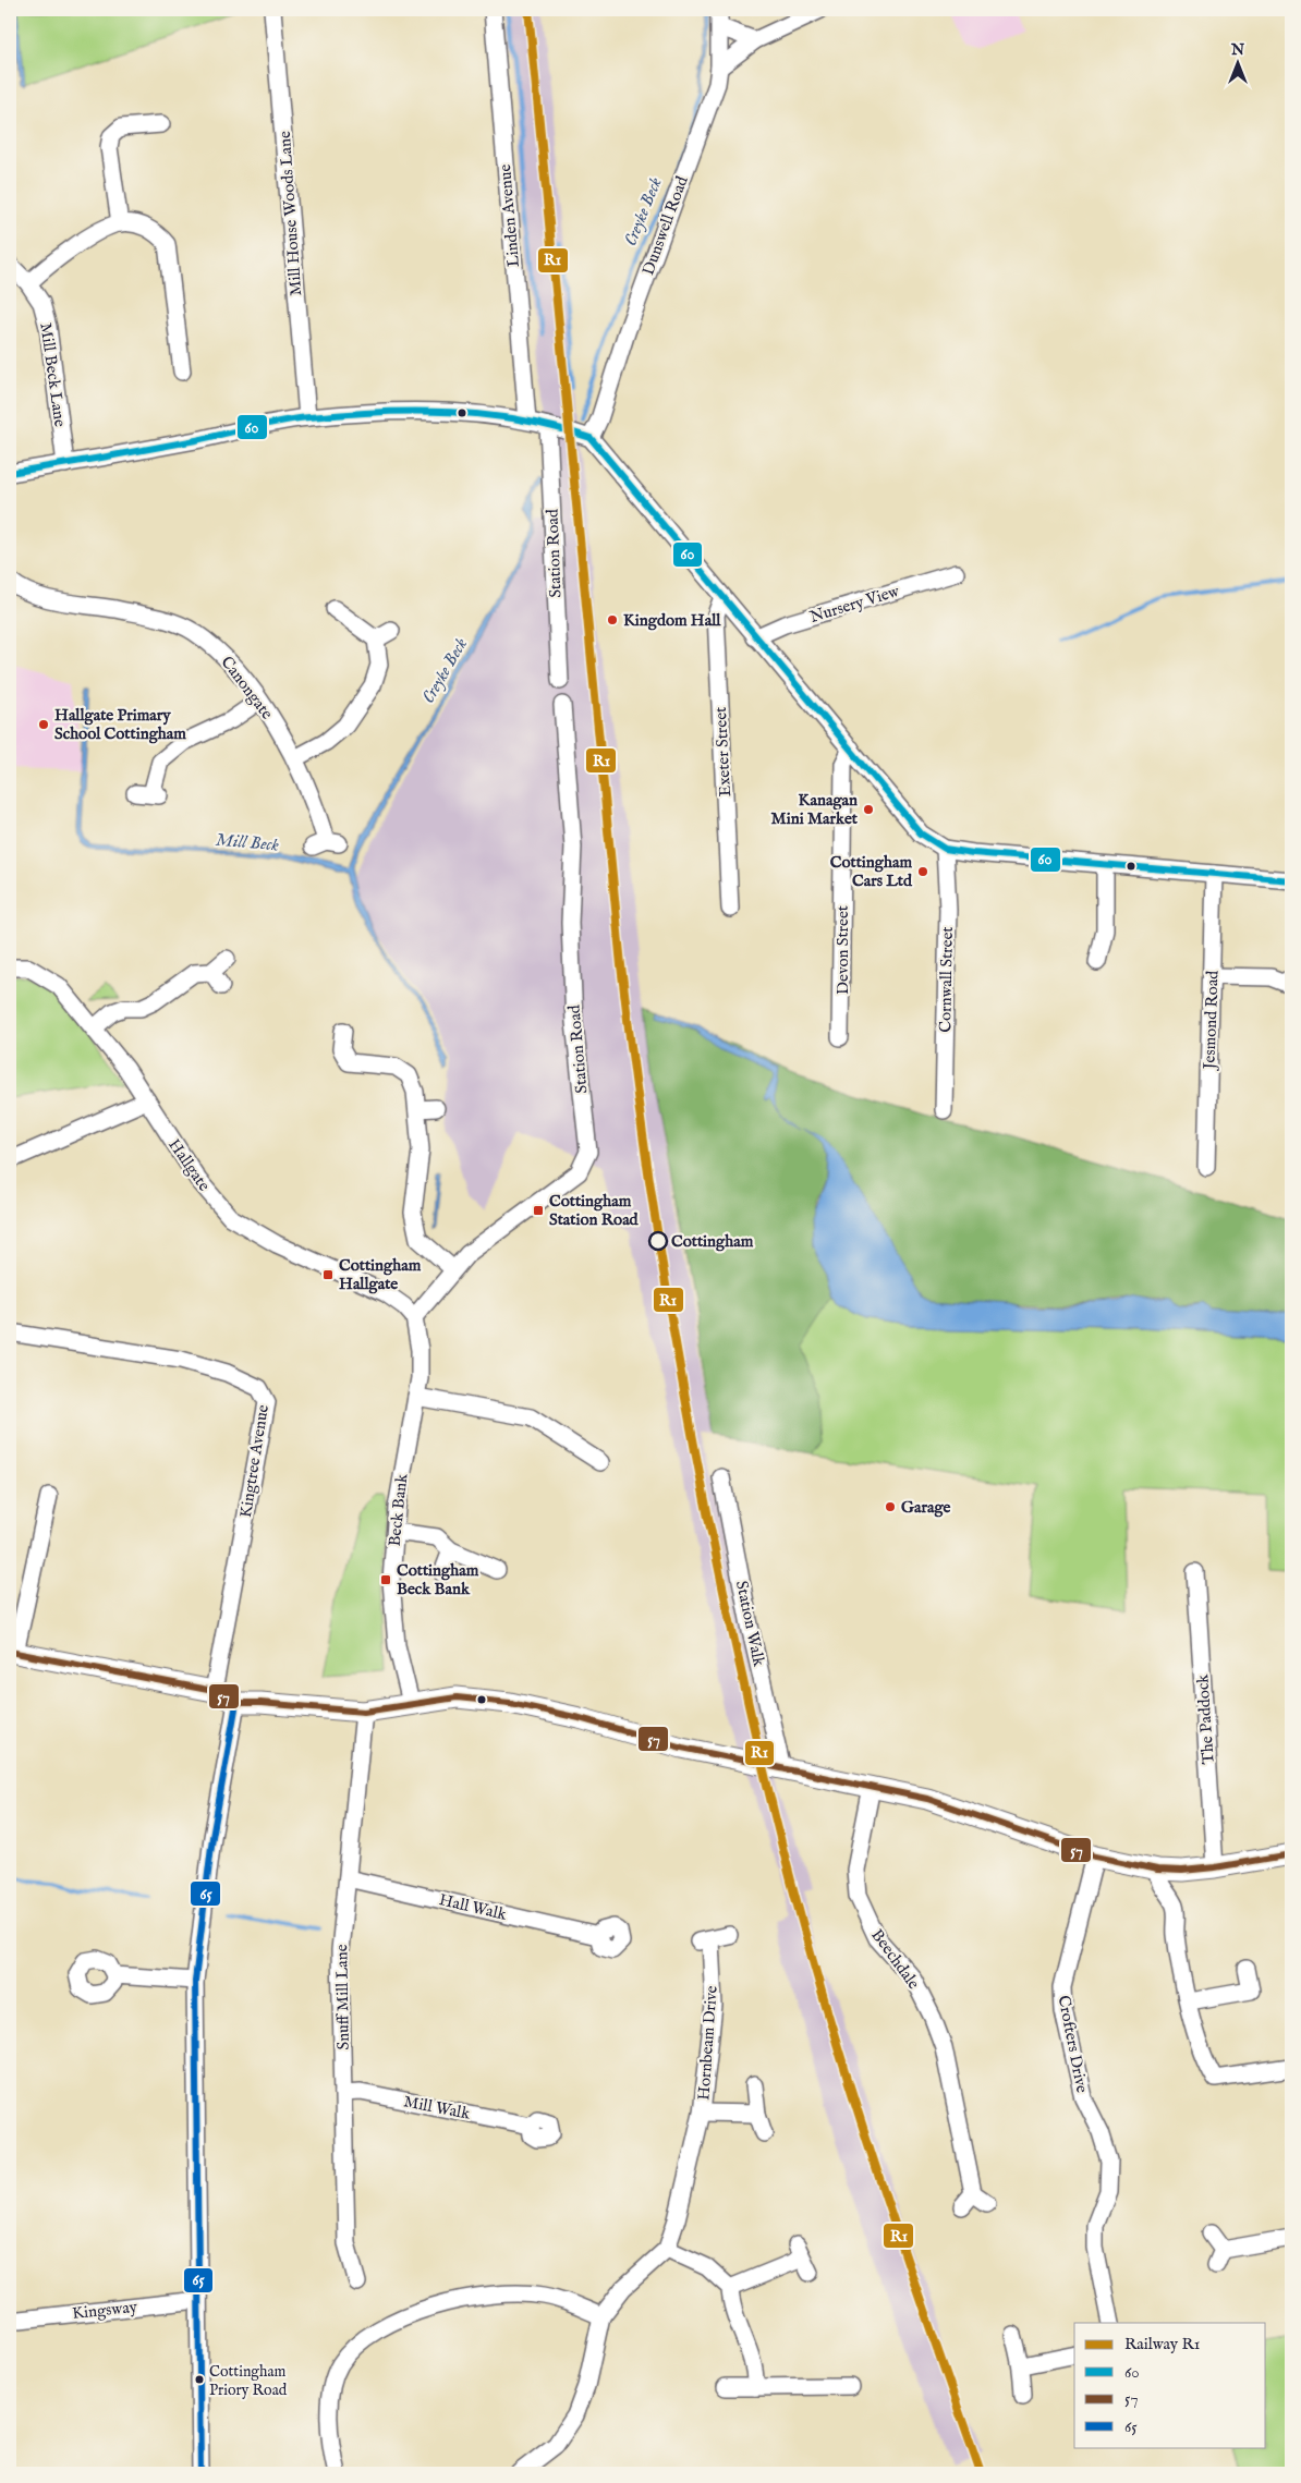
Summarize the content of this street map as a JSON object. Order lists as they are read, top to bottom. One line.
{"streets":{"street":["Mill House Woods Lane","Linden Avenue","Dunswell Road","Mill Beck Lane","Station Road","Nursery View","Canongate","Exeter Street","Devon Street","Cornwall Street","Jesmond Road","Hallgate","Kingtree Avenue","Beck Bank","Station Walk","The Paddock","Hall Walk","Beechdale","Snuff Mill Lane","Hornbeam Drive","Crofters Drive","Mill Walk","Kingsway"]},"crossings":[["Station Road","Hallgate"],["Station Road","Beck Bank"],["Hallgate","Beck Bank"],["Hall Walk","Snuff Mill Lane"],["Snuff Mill Lane","Mill Walk"]],"water":["Creyke Beck","Mill Beck"],"places":{"other":["Kingdom Hall","Hallgate Primary School Cottingham","Kanagan Mini Market","Cottingham Cars Ltd","Cottingham","Garage","Cottingham Priory Road"],"transit":["Cottingham Station Road","Cottingham Hallgate","Cottingham Beck Bank"]},"lines":["rail line R1","transit line 60","transit line 57","transit line 65"],"legend":["Railway R1","60","57","65"],"north":"top"}
